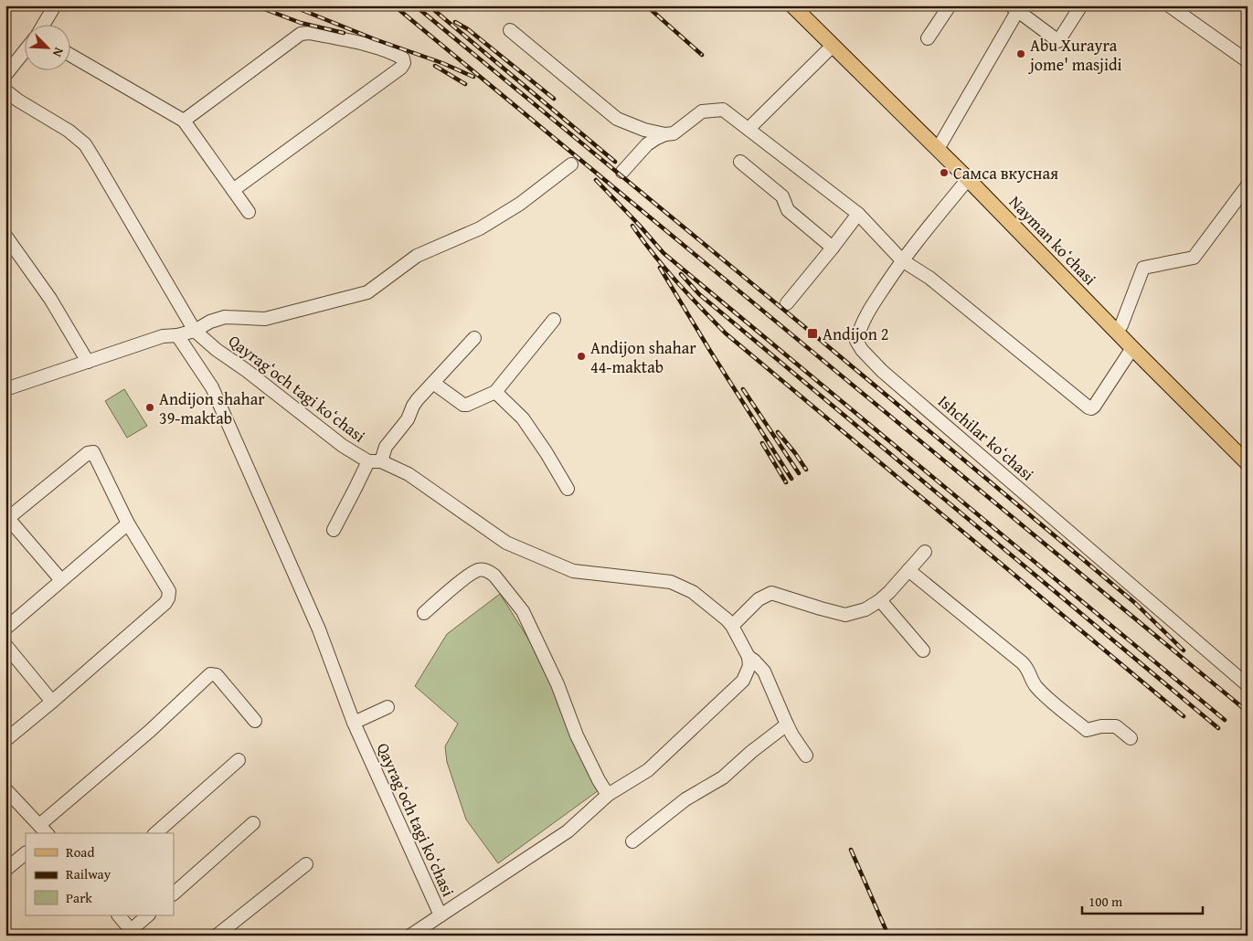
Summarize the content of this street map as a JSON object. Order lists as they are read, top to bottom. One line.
{"streets":{"main road":["Nayman koʻchasi"],"street":["Qayragʻoch tagi koʻchasi","Ishchilar koʻchasi"]},"crossings":[["Nayman koʻchasi","Ishchilar koʻchasi"]],"places":{"other":["Abu Xurayra jome' masjidi","Самса вкусная","Andijon shahar 44-maktab","Andijon shahar 39-maktab"],"transit":["Andijon 2"]},"legend":["Road","Railway","Park"],"scale_bar":"100 m","north":"bottom right"}
